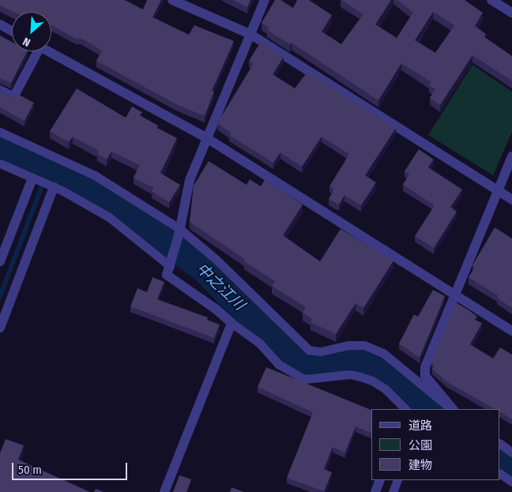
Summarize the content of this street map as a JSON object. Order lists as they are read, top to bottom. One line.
{"water":["中之江川"],"legend":["道路","公園","建物"],"scale_bar":"50 m","north":"bottom left"}
